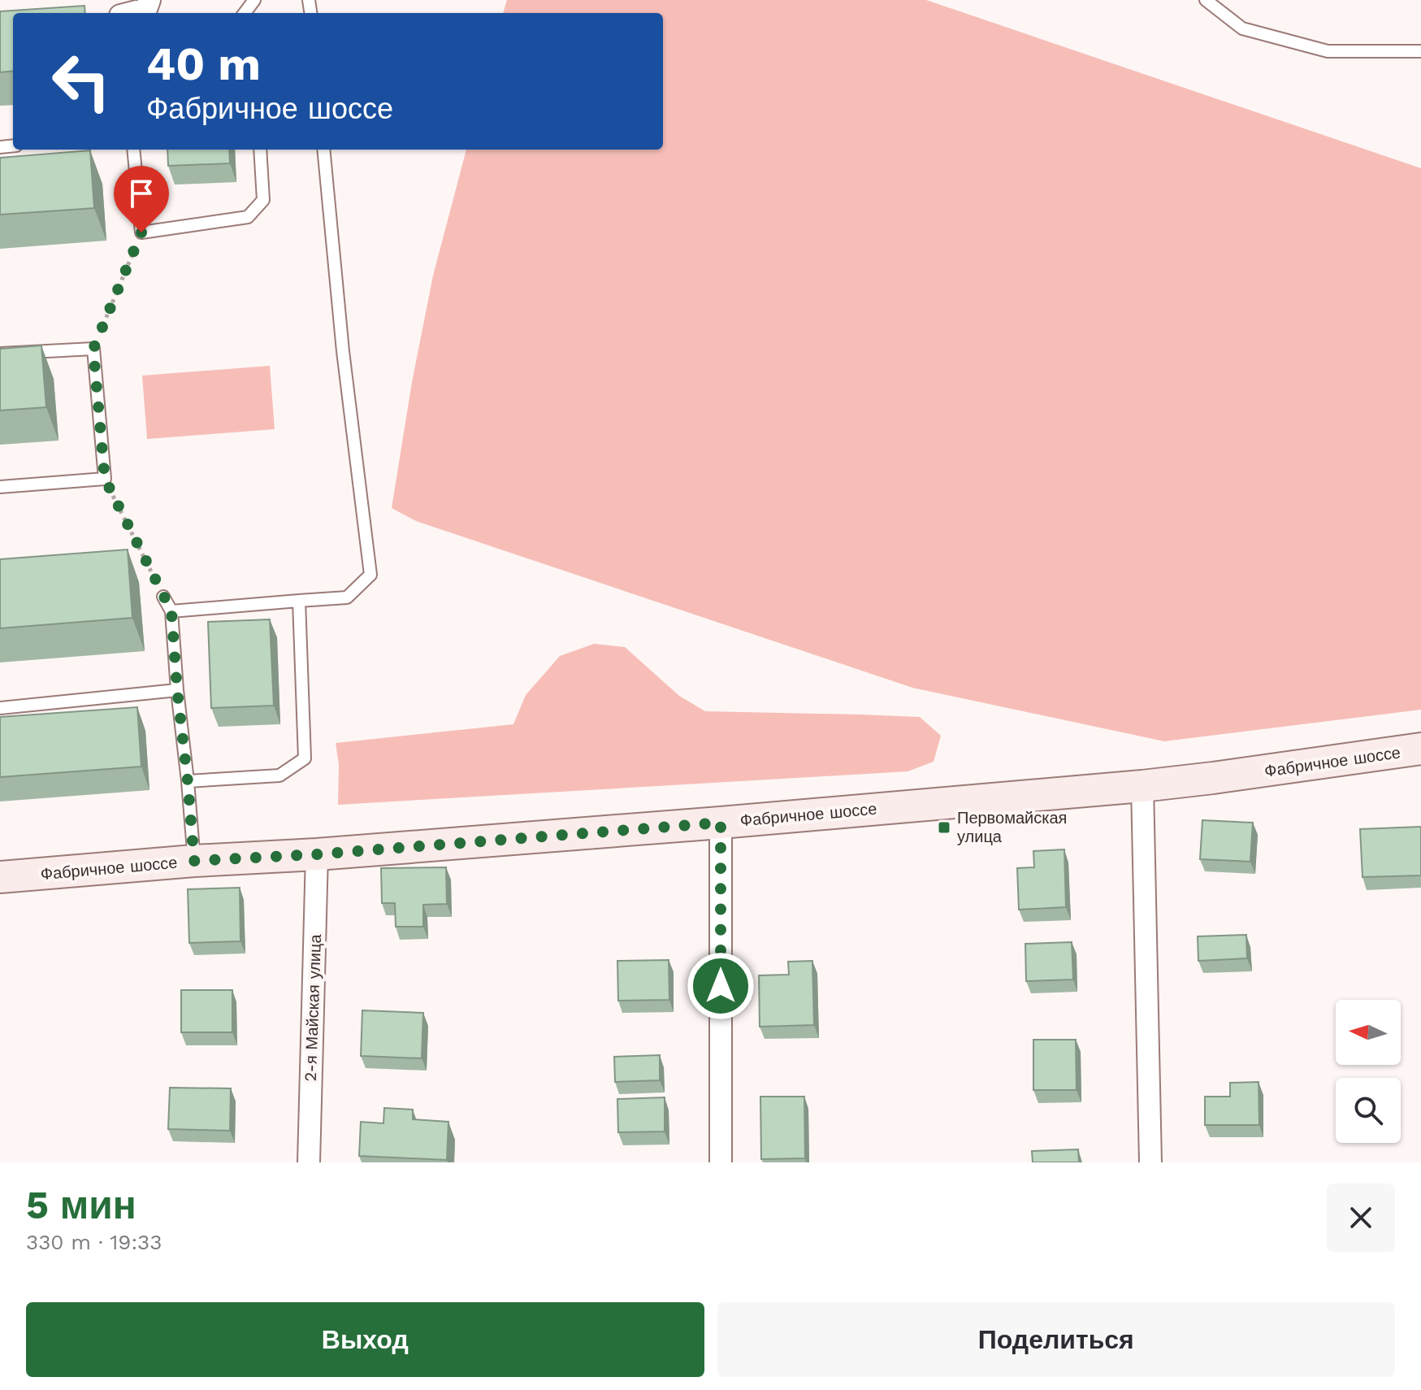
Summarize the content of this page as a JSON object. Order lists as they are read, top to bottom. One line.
{"streets":{"main road":["Фабричное шоссе"],"street":["2-я Майская улица"]},"crossings":[["Фабричное шоссе","2-я Майская улица"]],"places":{"transit":["Первомайская улица"]},"north":"left","page":{"turn":["40 m","Фабричное шоссе"],"heading":["5 мин","330 m · 19:33"],"buttons":["Выход","Поделиться"]}}
